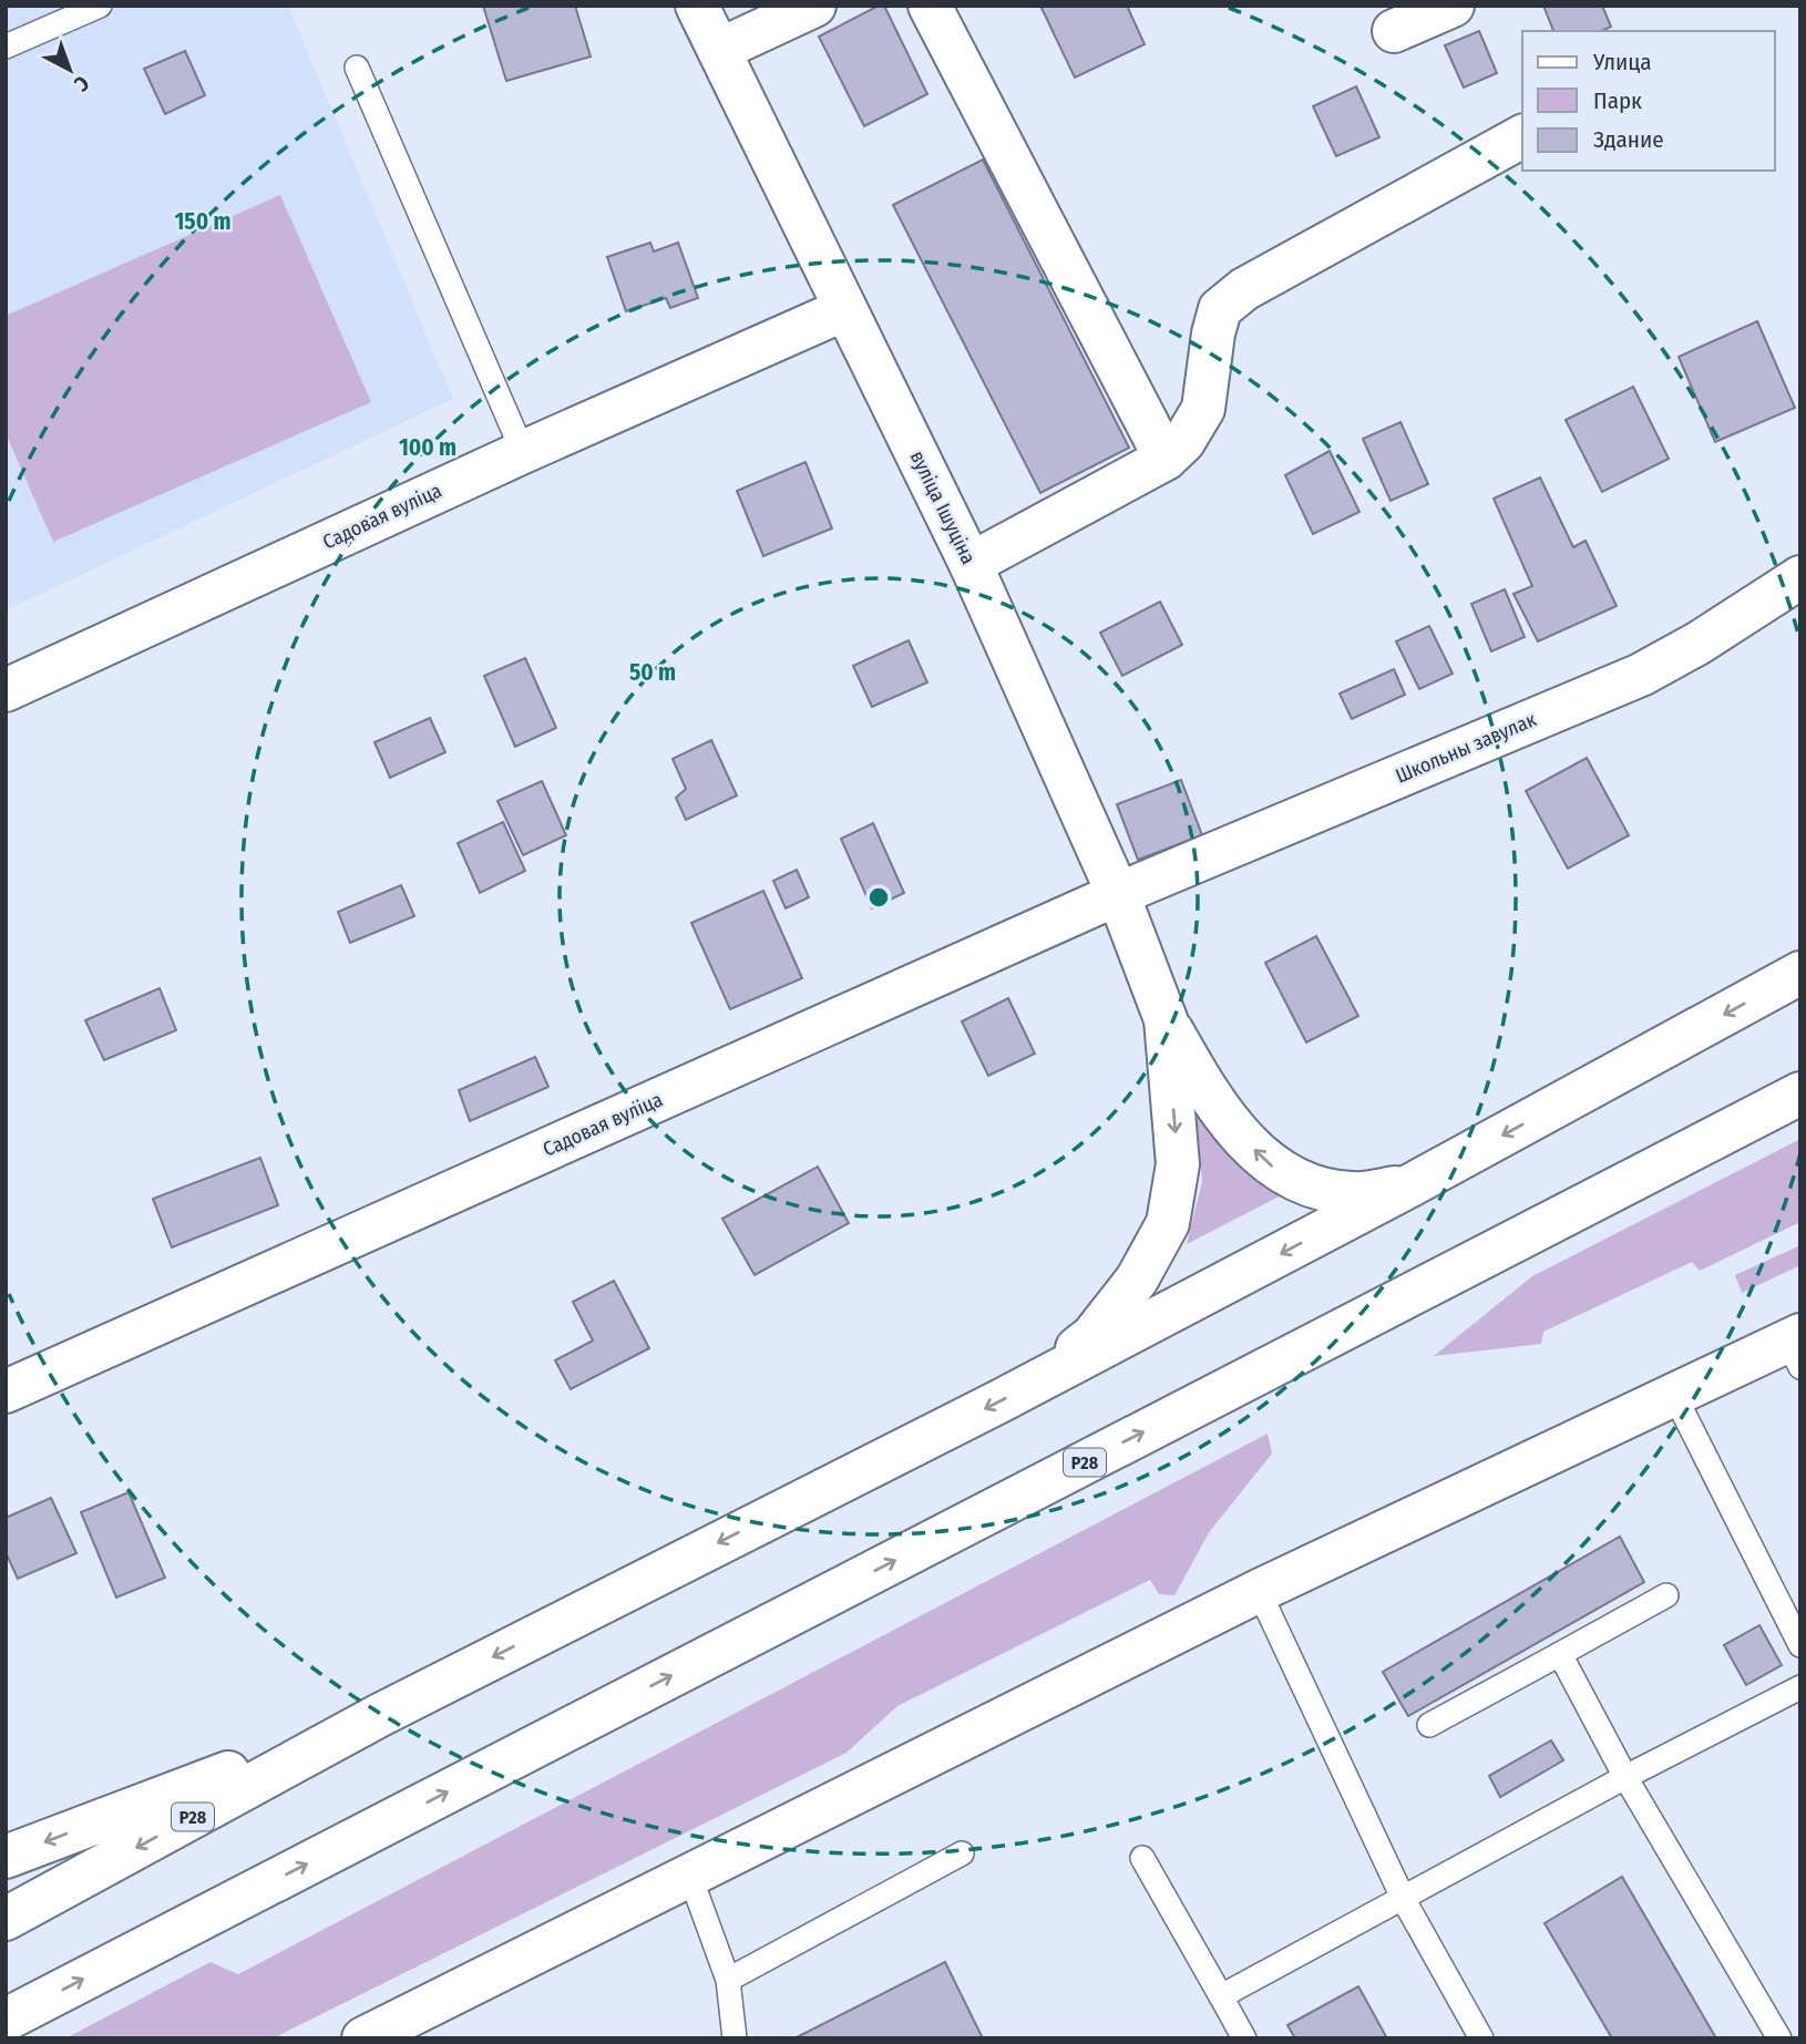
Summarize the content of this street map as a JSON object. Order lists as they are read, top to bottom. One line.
{"streets":{"main road":["вуліца Ішуціна","Садовая вуліца","Школьны завулак","Р28"]},"crossings":[["вуліца Ішуціна","Садовая вуліца"],["вуліца Ішуціна","Школьны завулак"],["Садовая вуліца","Школьны завулак"]],"legend":["Улица","Парк","Здание"],"north":"bottom right","rings":["150 m","100 m","50 m"]}
